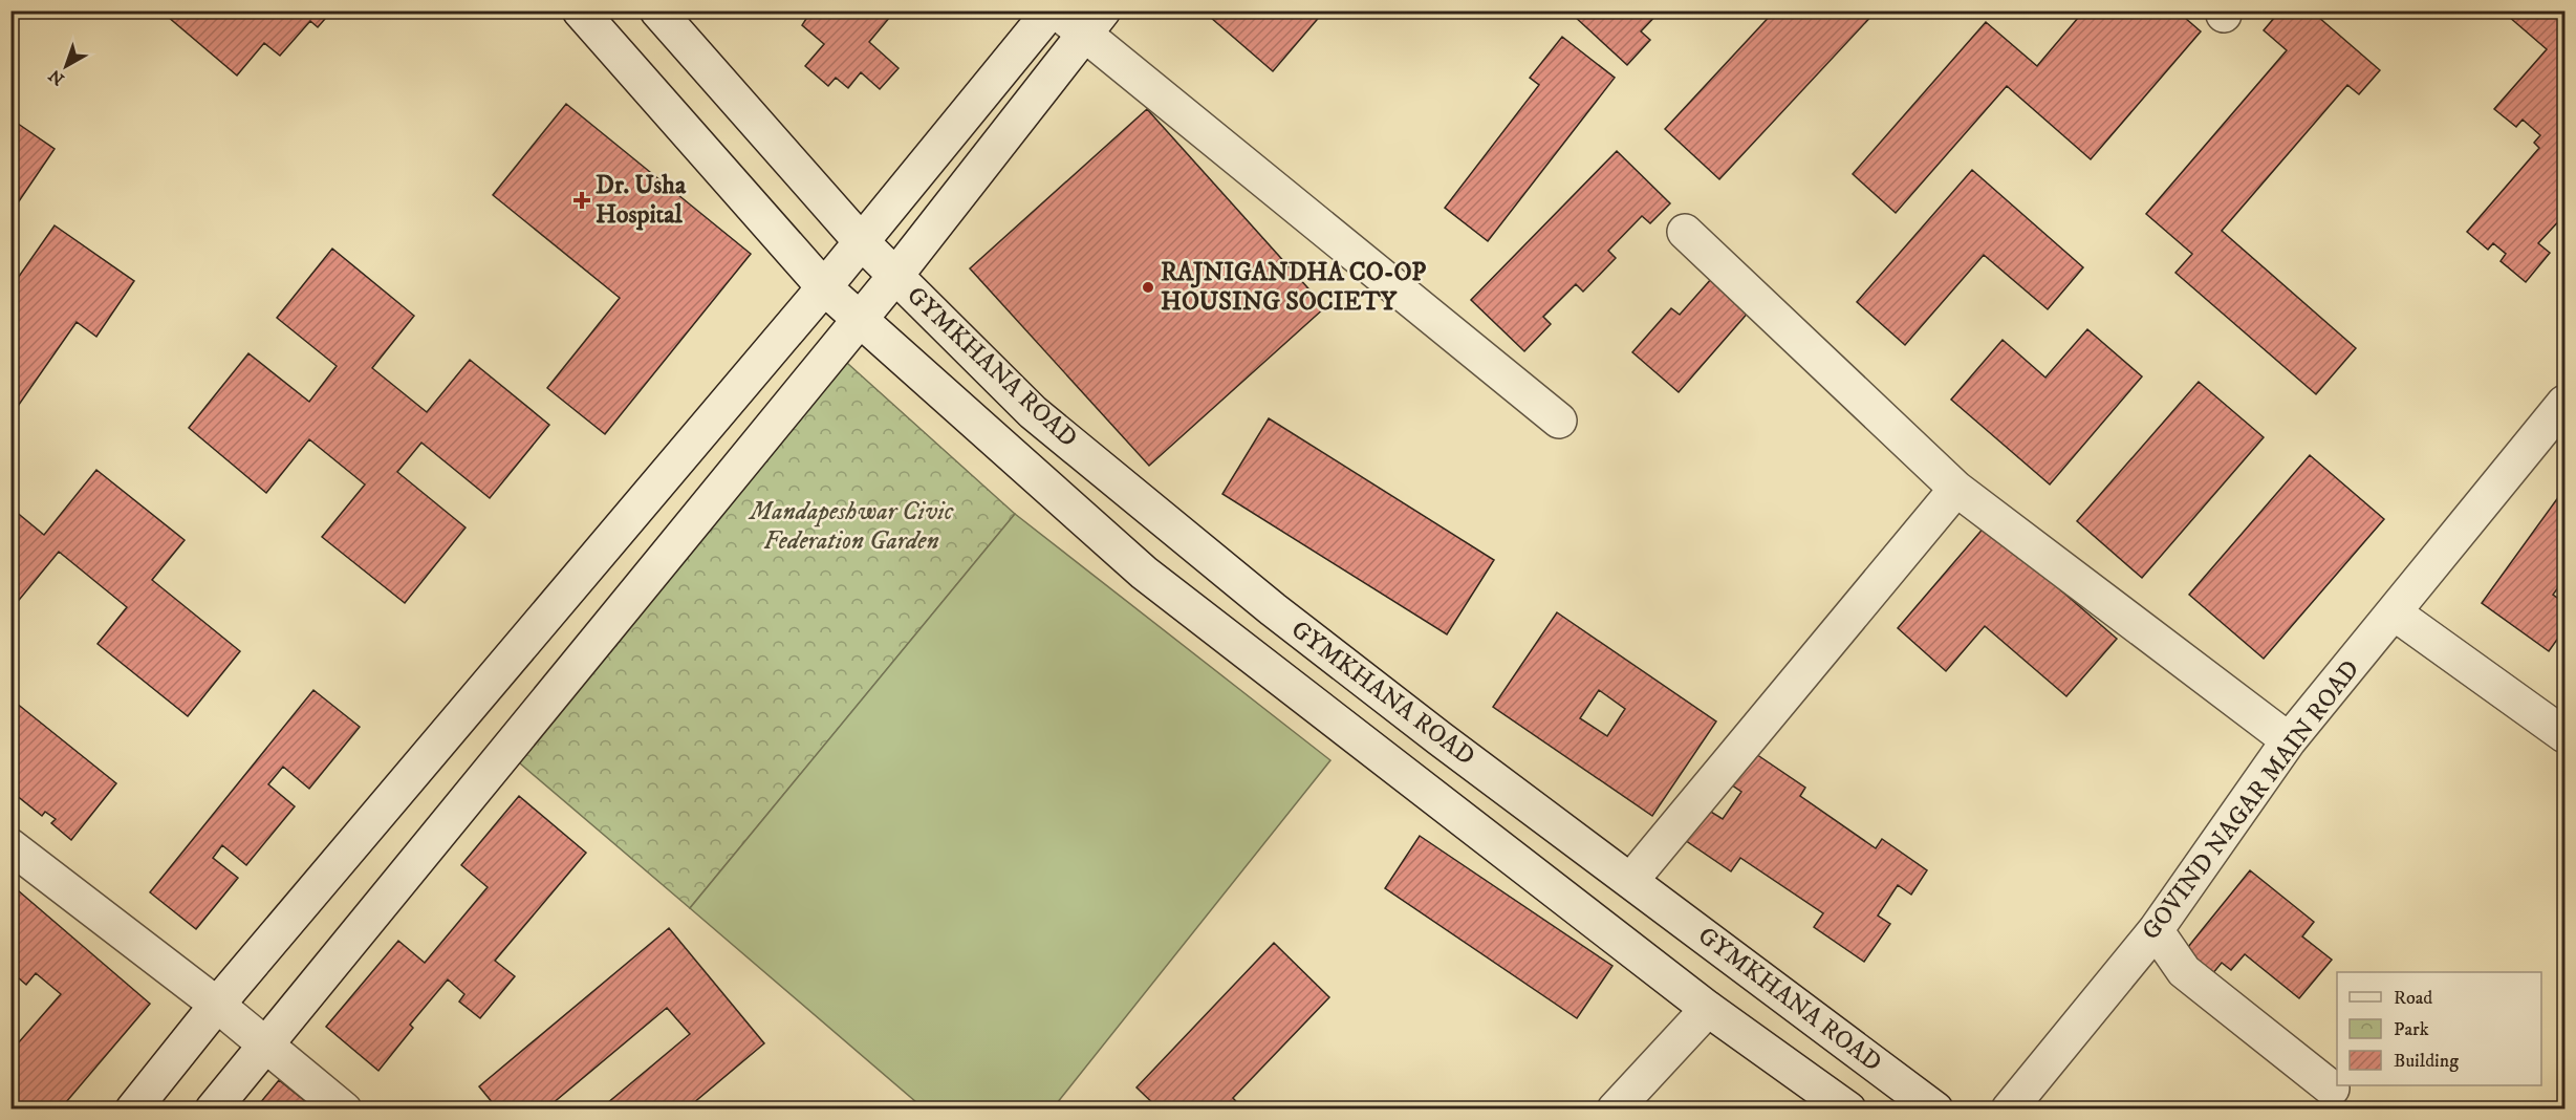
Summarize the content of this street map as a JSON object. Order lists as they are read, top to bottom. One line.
{"streets":{"street":["GYMKHANA ROAD","GOVIND NAGAR MAIN ROAD"]},"parks":["Mandapeshwar Civic Federation Garden"],"places":{"health":["Dr. Usha Hospital"],"other":["RAJNIGANDHA CO-OP HOUSING SOCIETY"]},"legend":["Road","Park","Building"],"north":"bottom left"}
